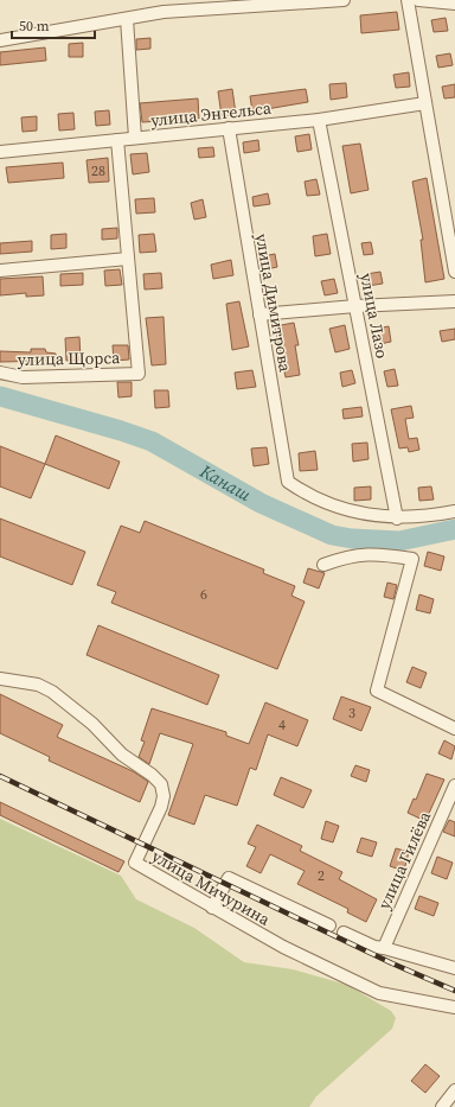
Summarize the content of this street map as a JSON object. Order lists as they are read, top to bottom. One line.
{"streets":{"street":["улица Энгельса","улица Димитрова","улица Лазо","улица Щорса","улица Гилёва","улица Мичурина"]},"crossings":[["улица Энгельса","улица Димитрова"],["улица Энгельса","улица Лазо"],["улица Димитрова","улица Лазо"]],"water":["Канаш"],"house_numbers":["28","6","3","4","2"],"scale_bar":"50 m"}
